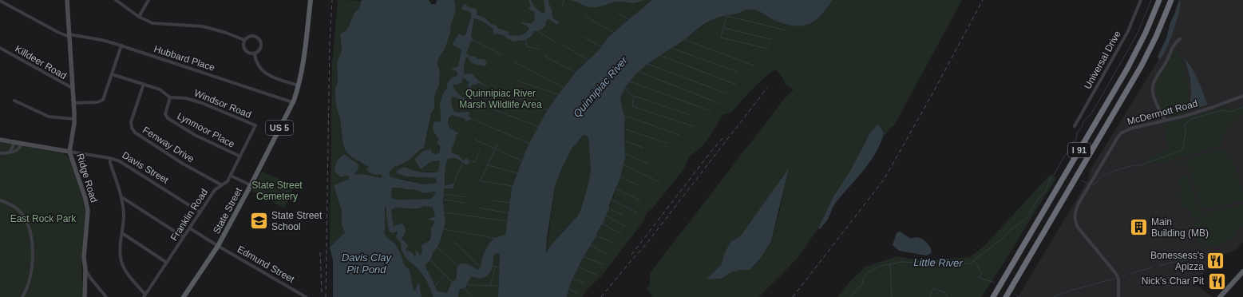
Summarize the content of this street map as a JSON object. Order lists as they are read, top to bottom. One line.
{"streets":{"highway":["I 91"],"main road":["US 5","Davis Street","Ridge Road","State Street"],"street":["Hubbard Place","Universal Drive","Killdeer Road","Windsor Road","McDermott Road","Lynmoor Place","Fenway Drive","Franklin Road","Edmund Street"]},"crossings":[["Hubbard Place","Ridge Road"],["Hubbard Place","State Street"],["Killdeer Road","Ridge Road"],["Windsor Road","Lynmoor Place"],["Windsor Road","Franklin Road"],["Lynmoor Place","Franklin Road"],["Fenway Drive","Franklin Road"],["Davis Street","Ridge Road"],["Davis Street","Franklin Road"],["State Street","Edmund Street"],["Franklin Road","Edmund Street"]],"water":["Quinnipiac River","Davis Clay Pit Pond","Little River"],"parks":["Quinnipiac River Marsh Wildlife Area","State Street Cemetery","East Rock Park"],"places":{"school or university":["State Street School"],"building":["Main Building (MB)"],"restaurant":["Bonessess's Apizza","Nick's Char Pit"]}}
